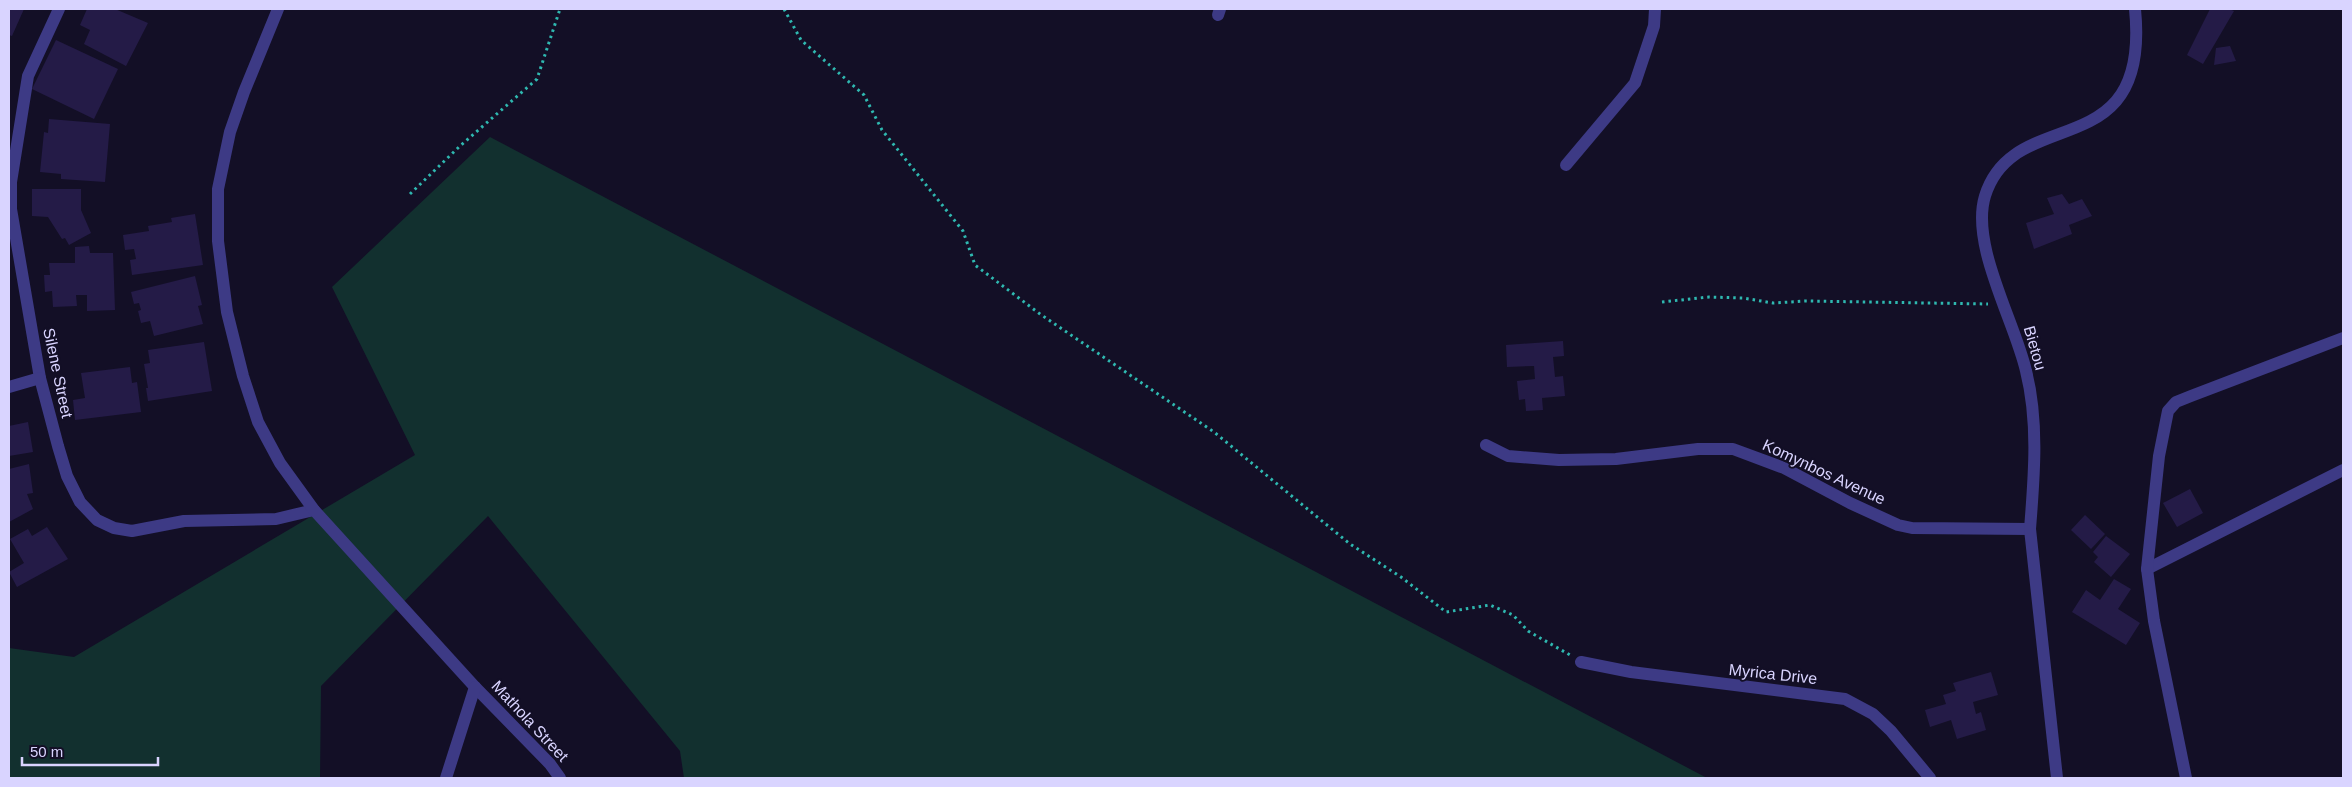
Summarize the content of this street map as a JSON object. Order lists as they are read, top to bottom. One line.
{"streets":{"street":["Bietou","Silene Street","Komynbos Avenue","Myrica Drive","Mathola Street"]},"crossings":[["Bietou","Komynbos Avenue"],["Silene Street","Mathola Street"]],"scale_bar":"50 m"}
